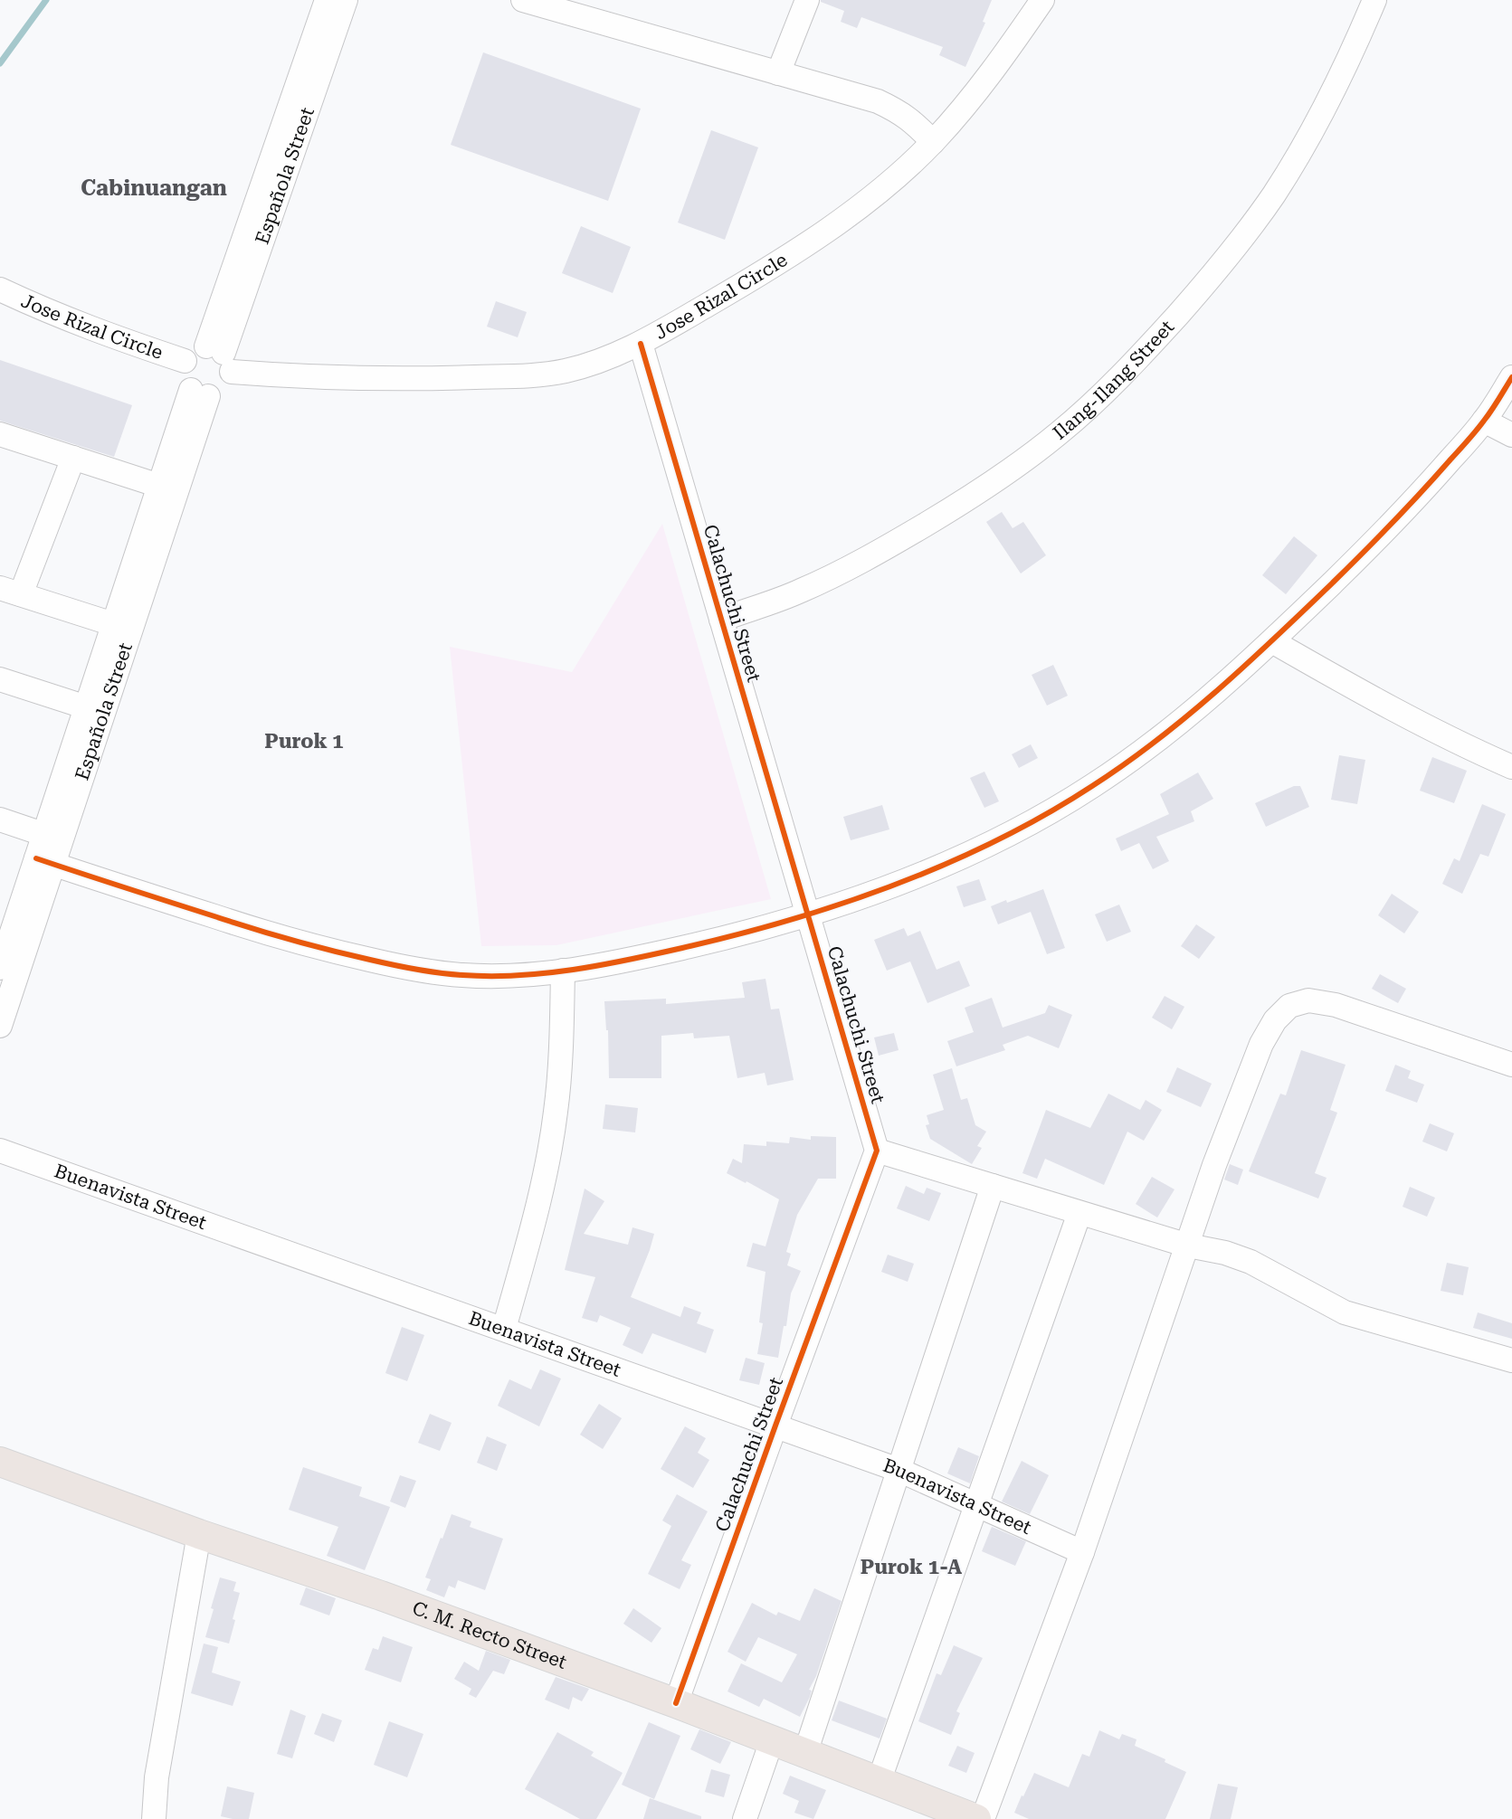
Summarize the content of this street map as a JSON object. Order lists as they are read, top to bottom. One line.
{"streets":{"main road":["C. M. Recto Street"],"street":["Española Street","Jose Rizal Circle","Ilang-Ilang Street","Calachuchi Street","Buenavista Street"]},"crossings":[["Española Street","Jose Rizal Circle"],["Jose Rizal Circle","Calachuchi Street"],["Ilang-Ilang Street","Calachuchi Street"],["Calachuchi Street","Buenavista Street"],["Calachuchi Street","C. M. Recto Street"]],"districts":["Cabinuangan","Purok 1","Purok 1-A"]}
